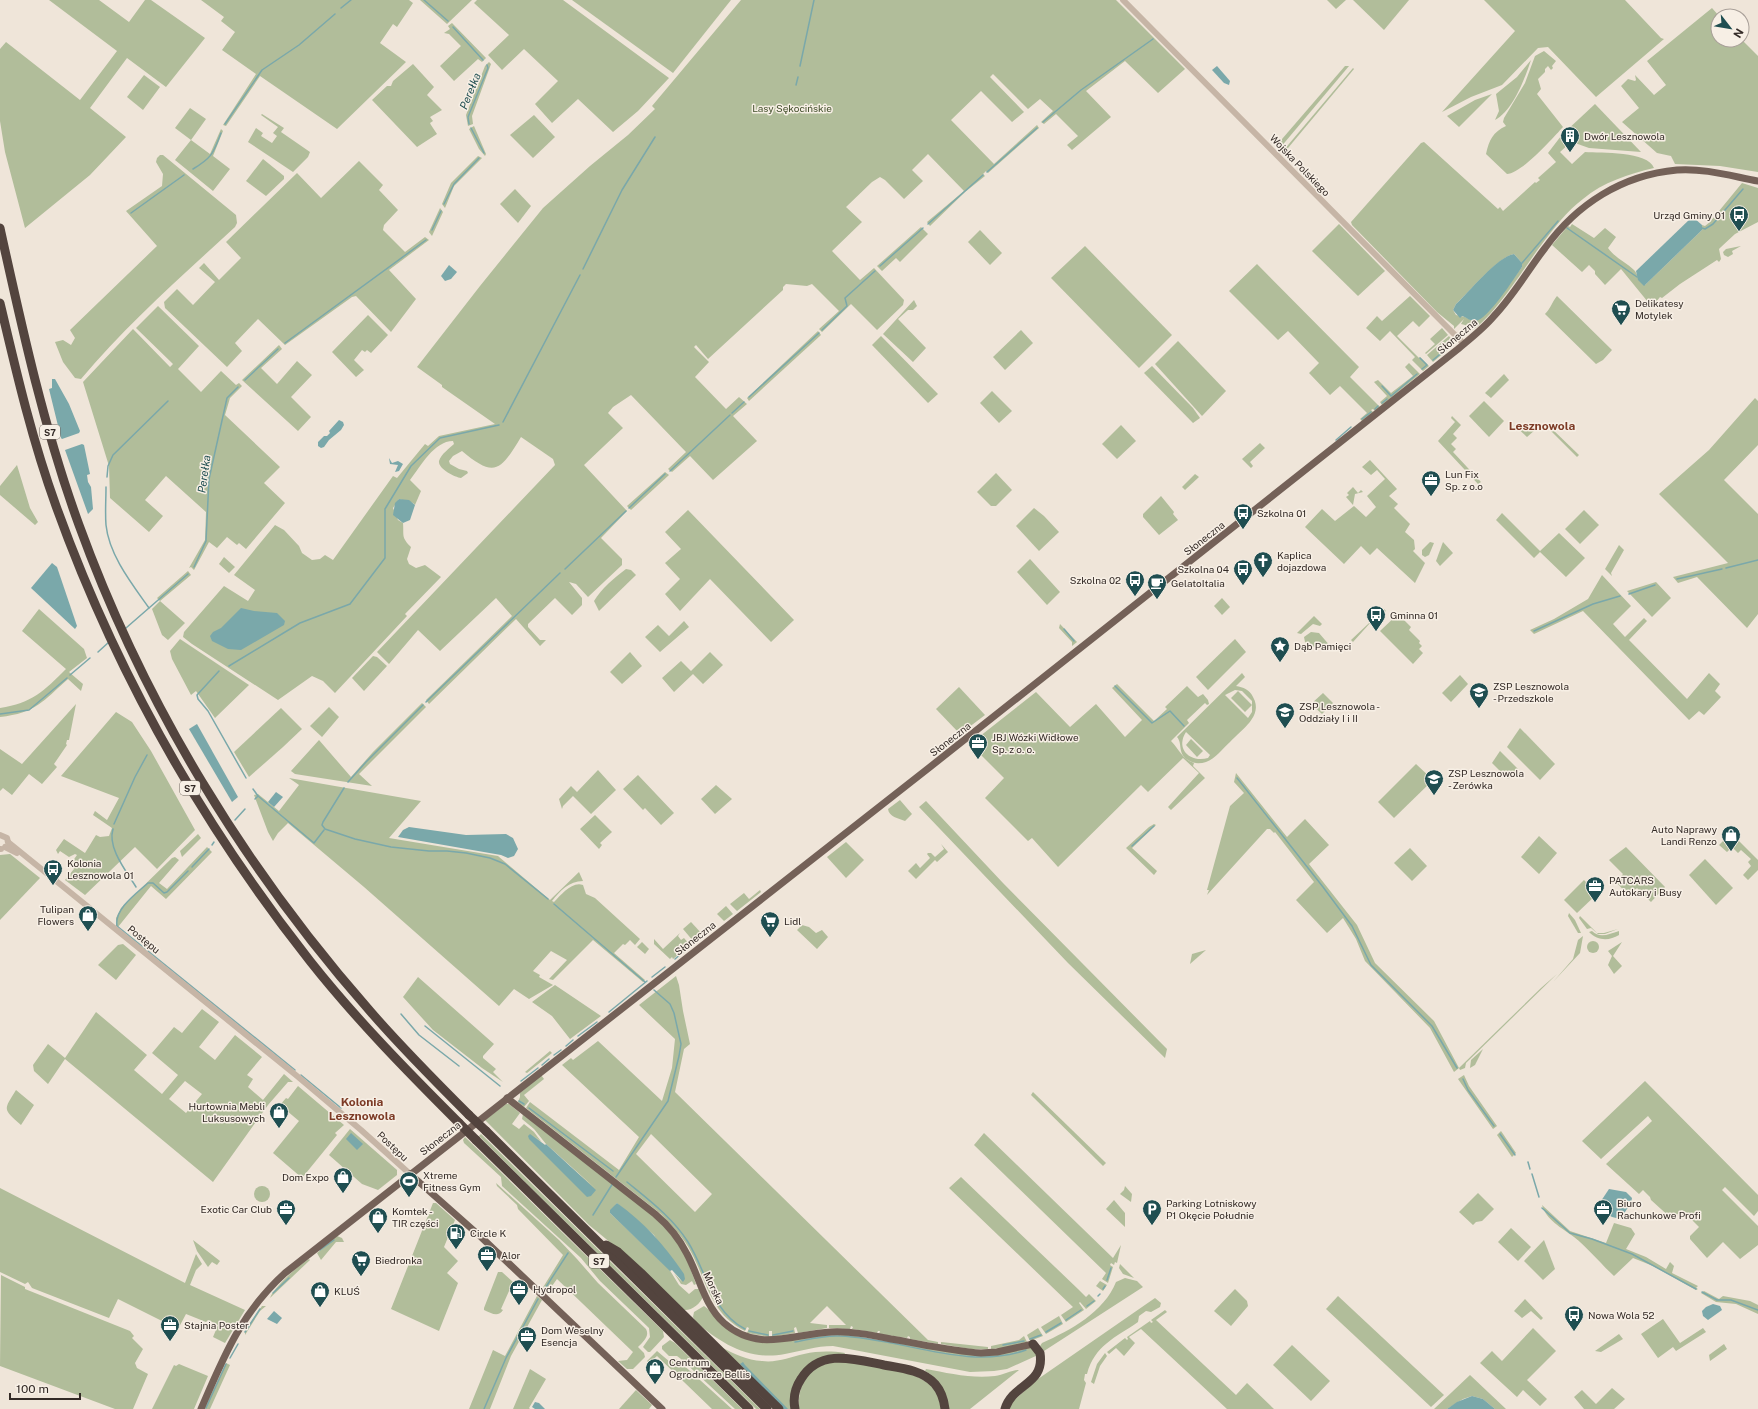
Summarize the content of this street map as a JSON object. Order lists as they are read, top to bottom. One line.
{"streets":{"highway":["S7"],"main road":["Słoneczna","Postępu","Morska"],"street":["Wojska Polskiego"]},"crossings":[["Wojska Polskiego","Słoneczna"],["Słoneczna","Postępu"],["Słoneczna","Morska"]],"districts":["Lesznowola","Kolonia Lesznowola"],"water":["Perełka"],"parks":["Lasy Sękocińskie"],"places":{"building":["Dwór Lesznowola"],"bus stop":["Urząd Gminy 01","Szkolna 01","Szkolna 04","Szkolna 02","Gminna 01","Kolonia Lesznowola 01","Nowa Wola 52"],"supermarket":["Delikatesy Motylek","Lidl","Biedronka"],"office":["Lun Fix Sp. z o.o","JBJ Wózki Widłowe Sp. z o. o.","PATCARS Autokary i Busy","Exotic Car Club","Biuro Rachunkowe Profi","Alor","Hydropol","Stajnia Poster","Dom Weselny Esencja"],"church":["Kaplica dojazdowa"],"cafe":["GelatoItalia"],"place":["Dąb Pamięci"],"school or university":["ZSP Lesznowola - Przedszkole","ZSP Lesznowola - Oddziały I i II","ZSP Lesznowola - Zerówka"],"shop":["Auto Naprawy Landi Renzo","Tulipan Flowers","Hurtownia Mebli Luksusowych","Dom Expo","Komtek - TIR części","KLUŚ","Centrum Ogrodnicze Bellis"],"sports":["Xtreme Fitness Gym"],"parking":["Parking Lotniskowy P1 Okęcie Południe"],"fuel station":["Circle K"]},"scale_bar":"100 m","north":"bottom right"}
